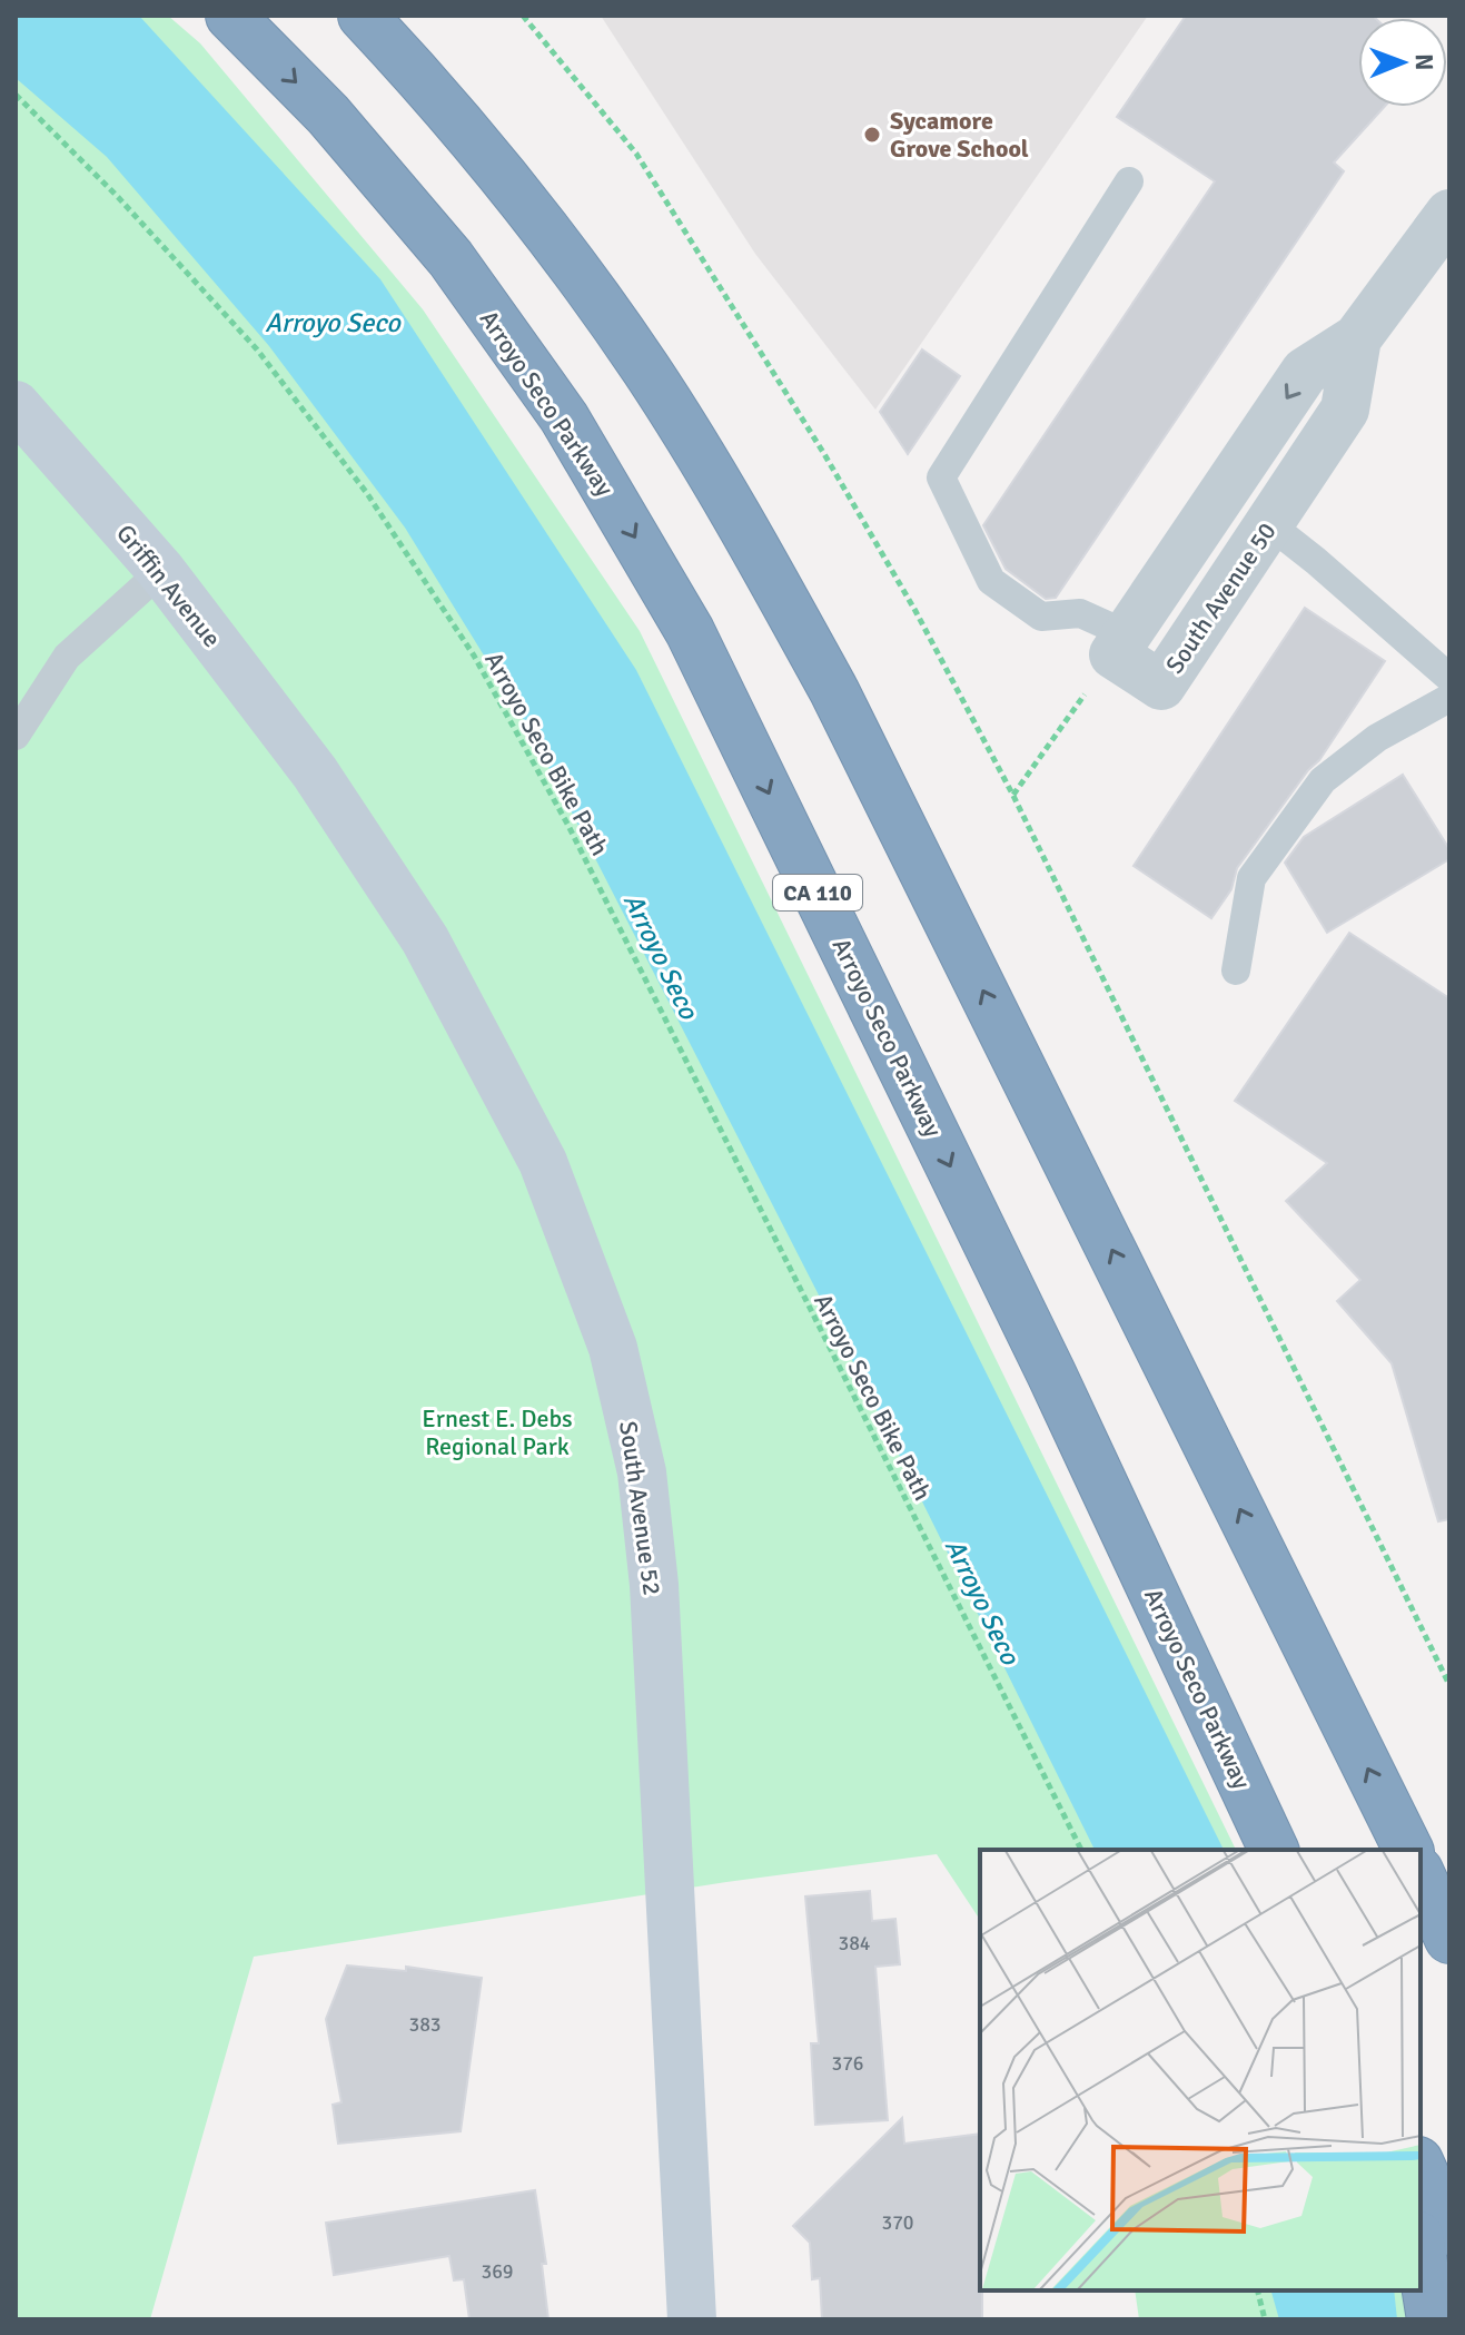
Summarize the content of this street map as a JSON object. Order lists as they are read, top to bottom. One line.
{"streets":{"highway":["Arroyo Seco Parkway","CA 110"],"street":["Griffin Avenue","South Avenue 50","South Avenue 52"],"path":["Arroyo Seco Bike Path"]},"crossings":[["Griffin Avenue","South Avenue 52"]],"water":["Arroyo Seco"],"parks":["Ernest E. Debs Regional Park"],"places":["Sycamore Grove School"],"house_numbers":["384","383","376","370","369"],"north":"right"}
